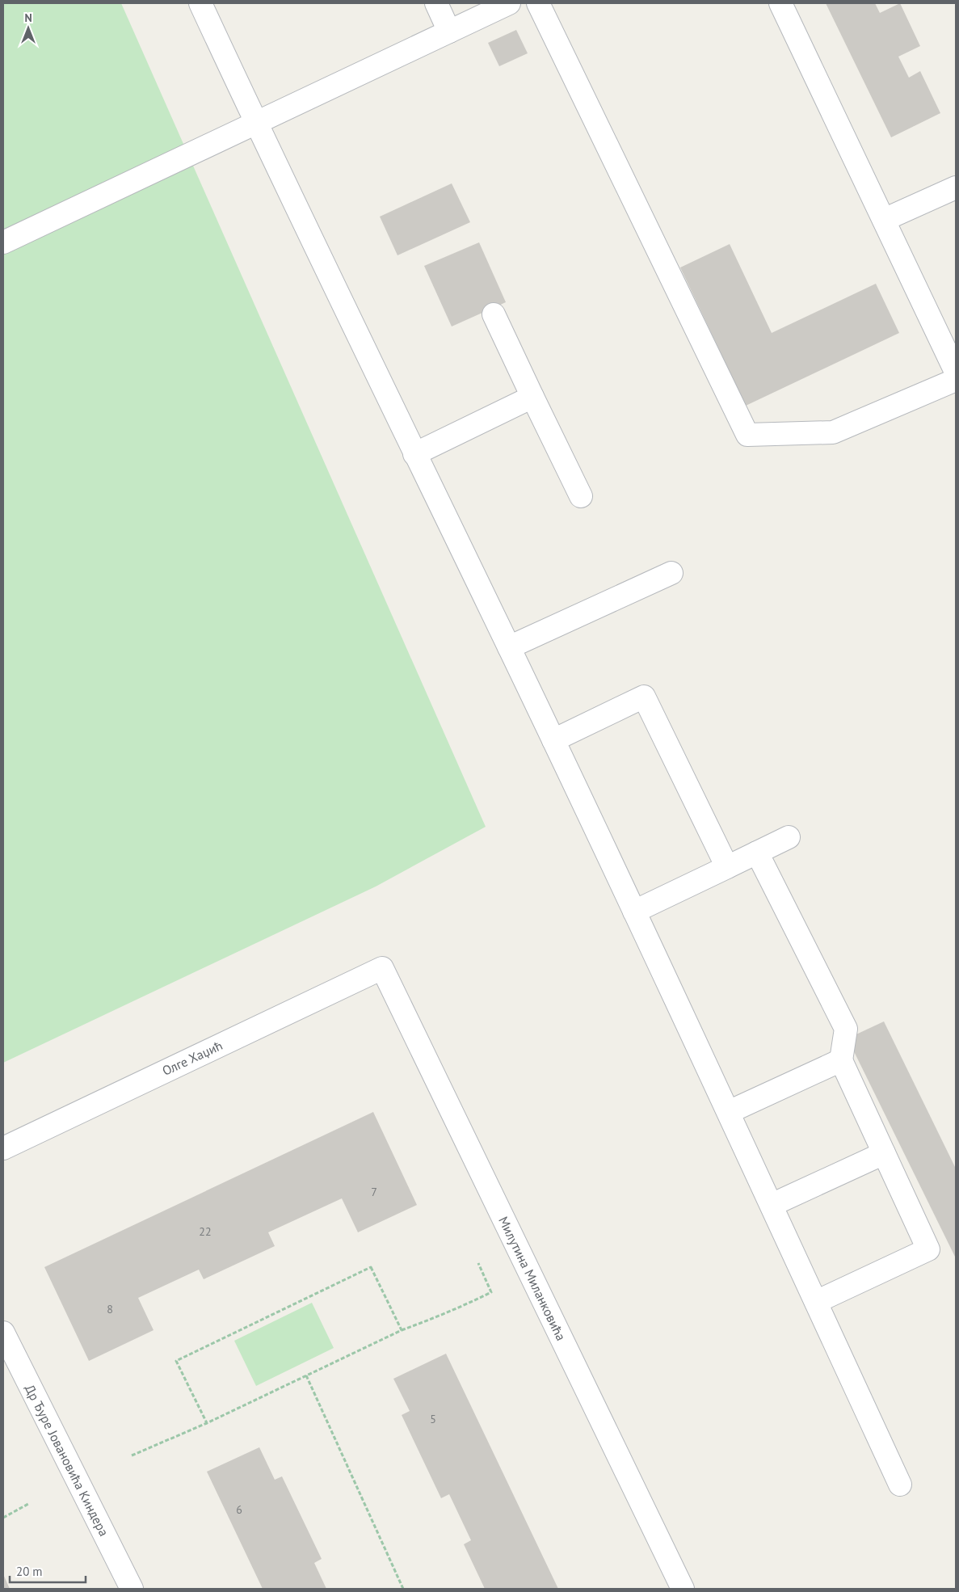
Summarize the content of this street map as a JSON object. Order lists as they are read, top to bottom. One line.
{"streets":{"street":["Олге Хаџић","Милутина Миланковића","Др Ђуре Јовановића Киндера"]},"crossings":[["Олге Хаџић","Милутина Миланковића"]],"house_numbers":["7","22","8","5","6"],"scale_bar":"20 m","north":"top"}
